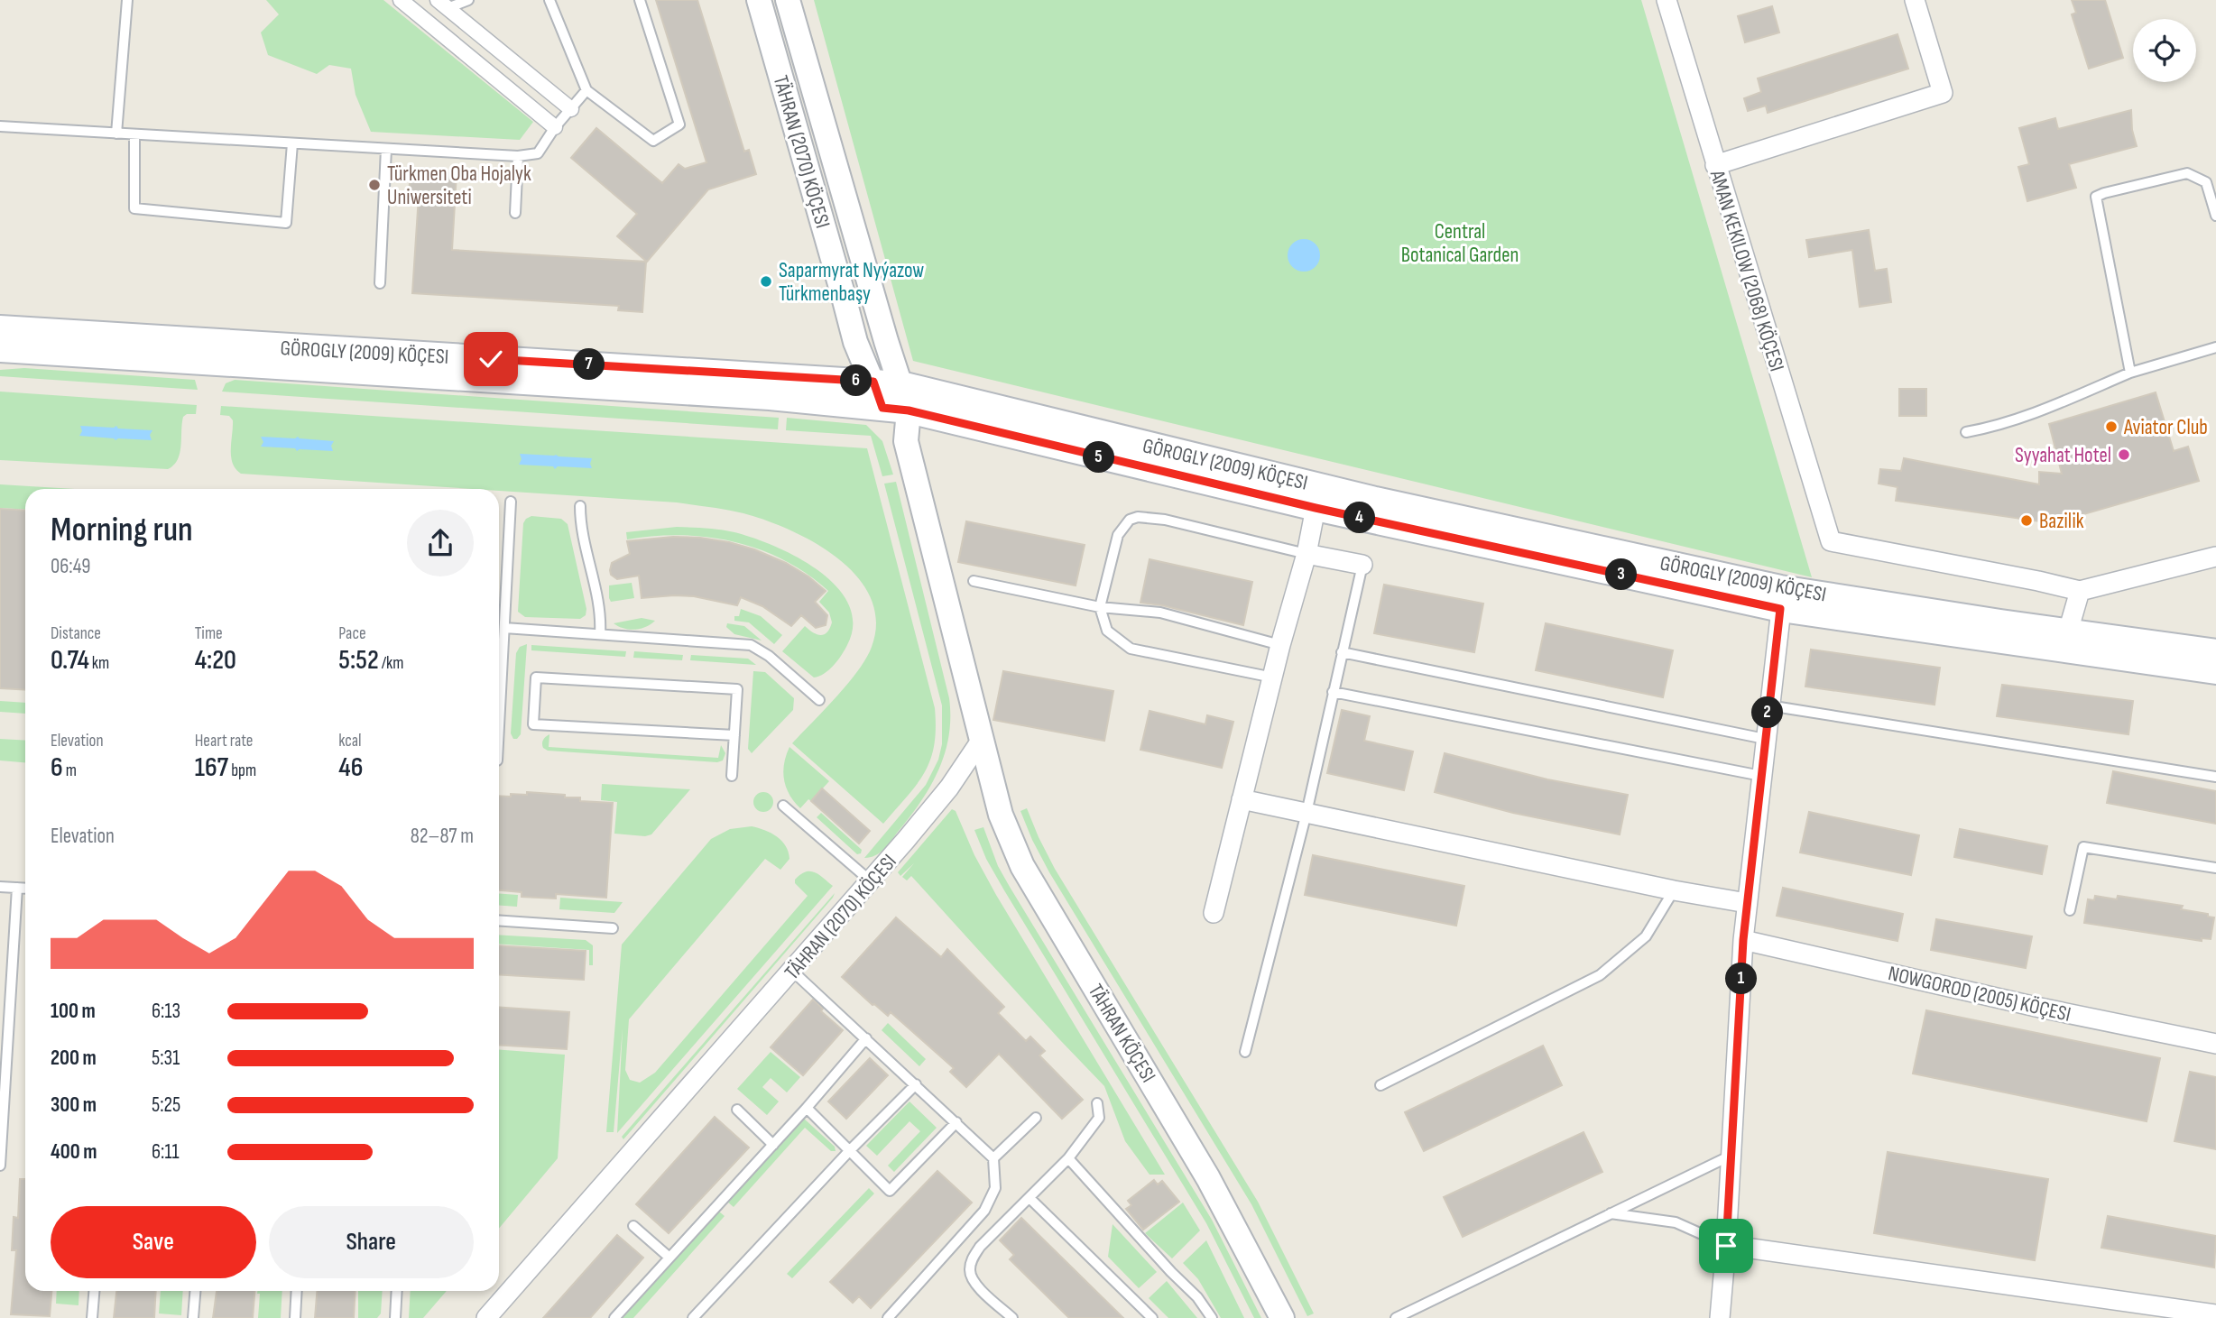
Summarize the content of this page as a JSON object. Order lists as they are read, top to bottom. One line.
{"streets":{"main road":["GÖROGLY (2009) KÖÇESI"],"street":["TÄHRAN (2070) KÖÇESI","AMAN KEKILOW (2068) KÖÇESI","NOWGOROD (2005) KÖÇESI","TÄHRAN KÖÇESI"]},"crossings":[["TÄHRAN (2070) KÖÇESI","GÖROGLY (2009) KÖÇESI"],["TÄHRAN (2070) KÖÇESI","TÄHRAN KÖÇESI"]],"parks":["Central Botanical Garden"],"places":["Türkmen Oba Hojalyk Uniwersiteti","Saparmyrat Nyýazow Türkmenbaşy","Aviator Club","Syyahat Hotel","Bazilik"],"page":{"pins":["7","6","5","4","3","2","1"],"heading":["Morning run","06:49"],"stats":[["Distance","0.74 km"],["Time","4:20"],["Pace","5:52 /km"],["Elevation","6 m"],["Heart rate","167 bpm"],["kcal","46"]],"chart":["Elevation","82–87 m"],"list":[{"name":"100 m","note":"6:13"},{"name":"200 m","note":"5:31"},{"name":"300 m","note":"5:25"},{"name":"400 m","note":"6:11"}],"buttons":["Save","Share"]}}
